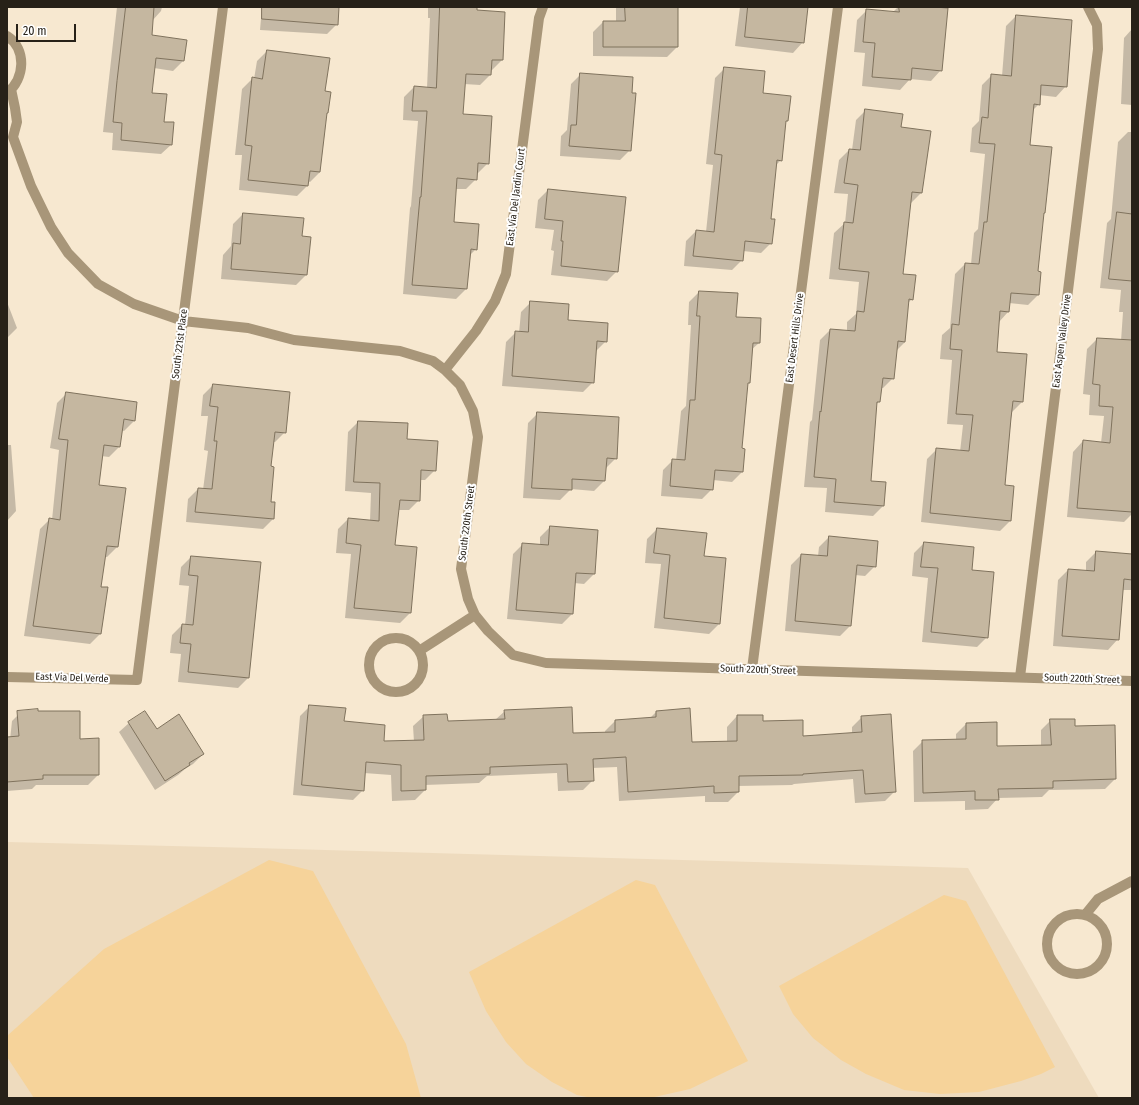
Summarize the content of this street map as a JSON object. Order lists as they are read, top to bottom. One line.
{"streets":{"street":["East Via Del Jardin Court","East Desert Hills Drive","East Aspen Valley Drive","South 221st Place","South 220th Street","East Via Del Verde"]},"crossings":[["East Via Del Jardin Court","South 220th Street"],["East Desert Hills Drive","South 220th Street"],["East Aspen Valley Drive","South 220th Street"],["South 221st Place","South 220th Street"],["South 221st Place","East Via Del Verde"]],"scale_bar":"20 m"}
